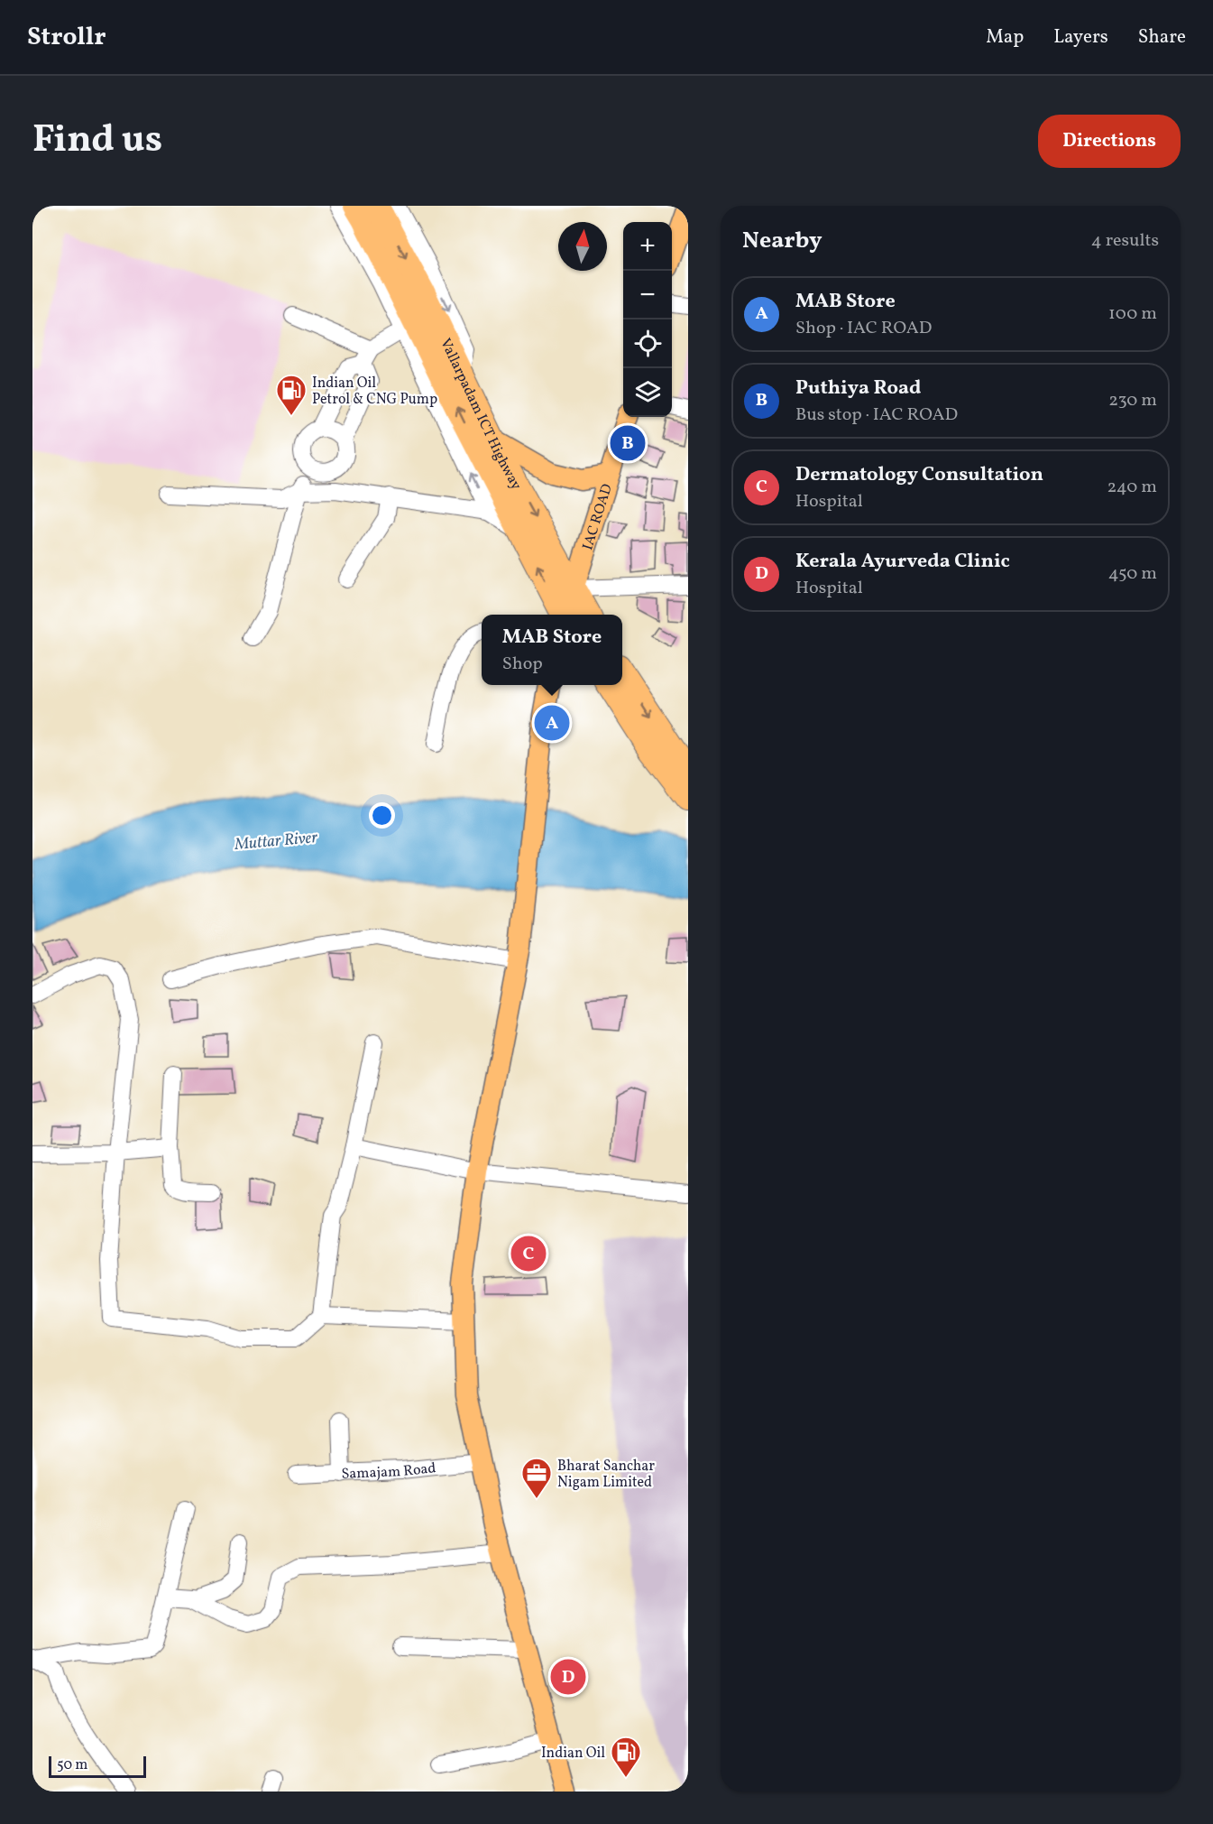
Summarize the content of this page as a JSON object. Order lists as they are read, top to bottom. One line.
{"streets":{"highway":["Vallarpadam ICT Highway"],"main road":["IAC ROAD"],"street":["Samajam Road"]},"crossings":[["Vallarpadam ICT Highway","IAC ROAD"]],"water":["Muttar River"],"places":{"fuel station":["Indian Oil Petrol & CNG Pump","Indian Oil"],"office":["Bharat Sanchar Nigam Limited"]},"scale_bar":"50 m","north":"top","page":{"header":"Strollr","nav":["Map","Layers","Share"],"title":"Find us","buttons":"Directions","heading":["Nearby","4 results"],"map_buttons":["+","−"],"list":[{"mark":"A","name":"MAB Store","note":"Shop · IAC ROAD","value":"100 m"},{"mark":"B","name":"Puthiya Road","note":"Bus stop · IAC ROAD","value":"230 m"},{"mark":"C","name":"Dermatology Consultation","note":"Hospital","value":"240 m"},{"mark":"D","name":"Kerala Ayurveda Clinic","note":"Hospital","value":"450 m"}],"pins":["B","A","C","D"],"popup":["MAB Store","Shop"],"scale":"50 m"}}
